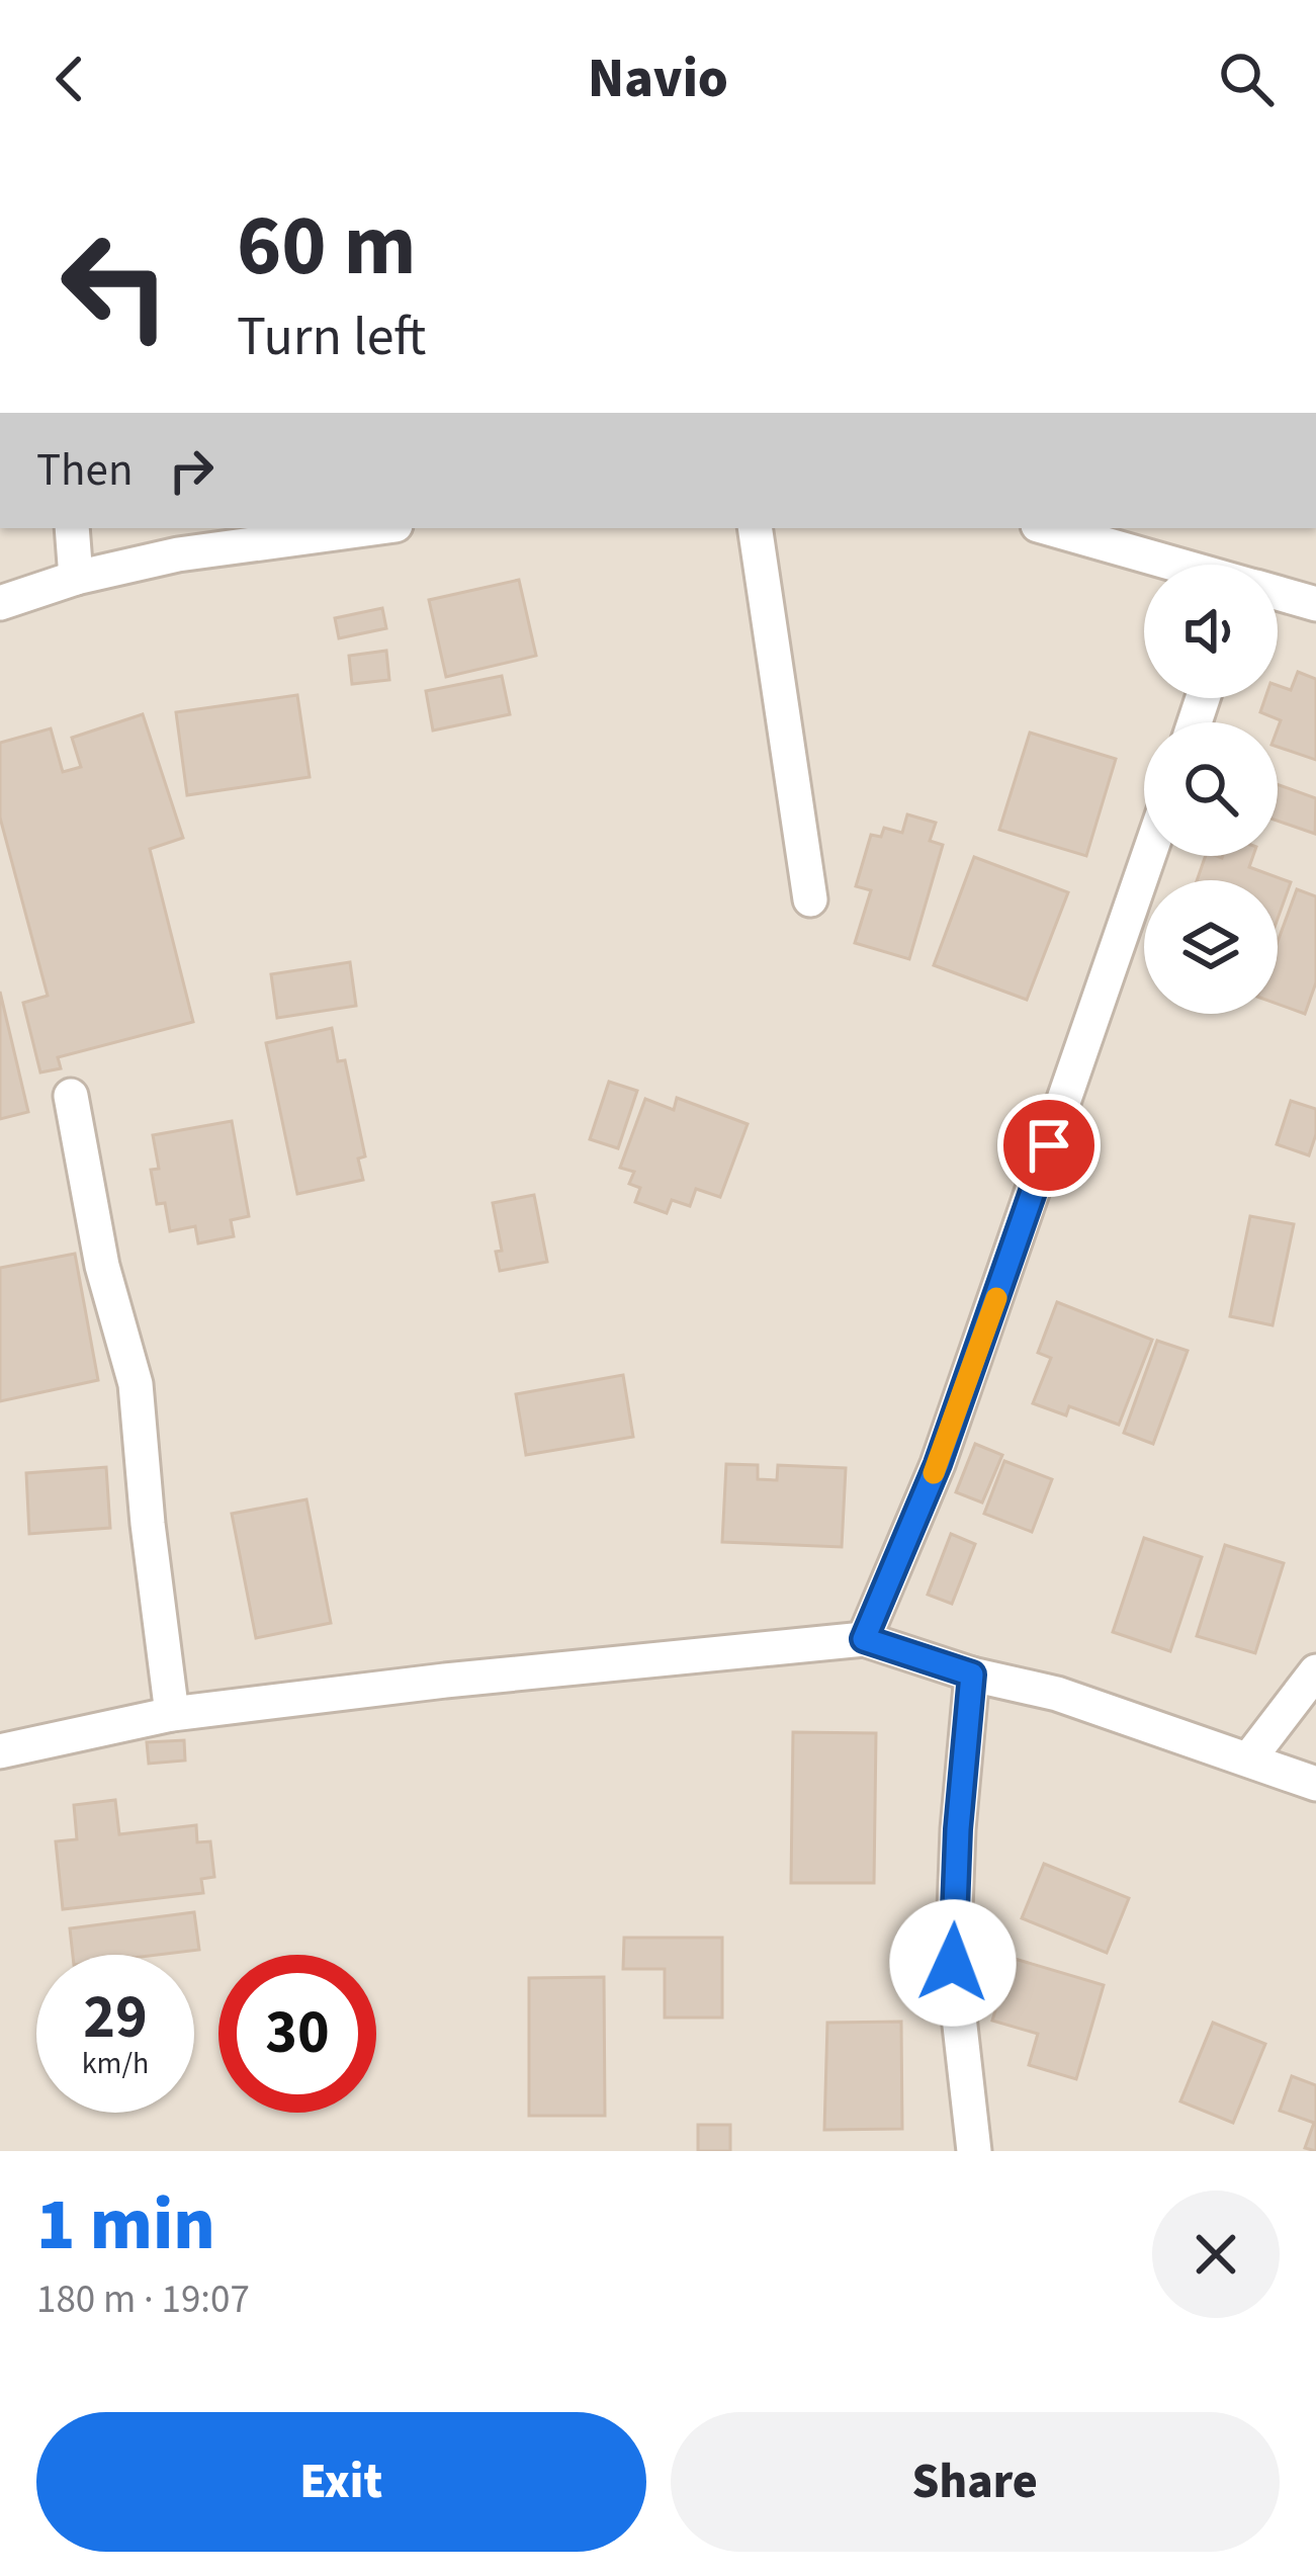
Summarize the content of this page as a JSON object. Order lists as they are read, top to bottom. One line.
{"page":{"header":"Navio","turn":["60 m","Turn left"],"then":"Then","speed":"29 km/h","limit":"30","heading":["1 min","180 m · 19:07"],"buttons":["Exit","Share"]}}
